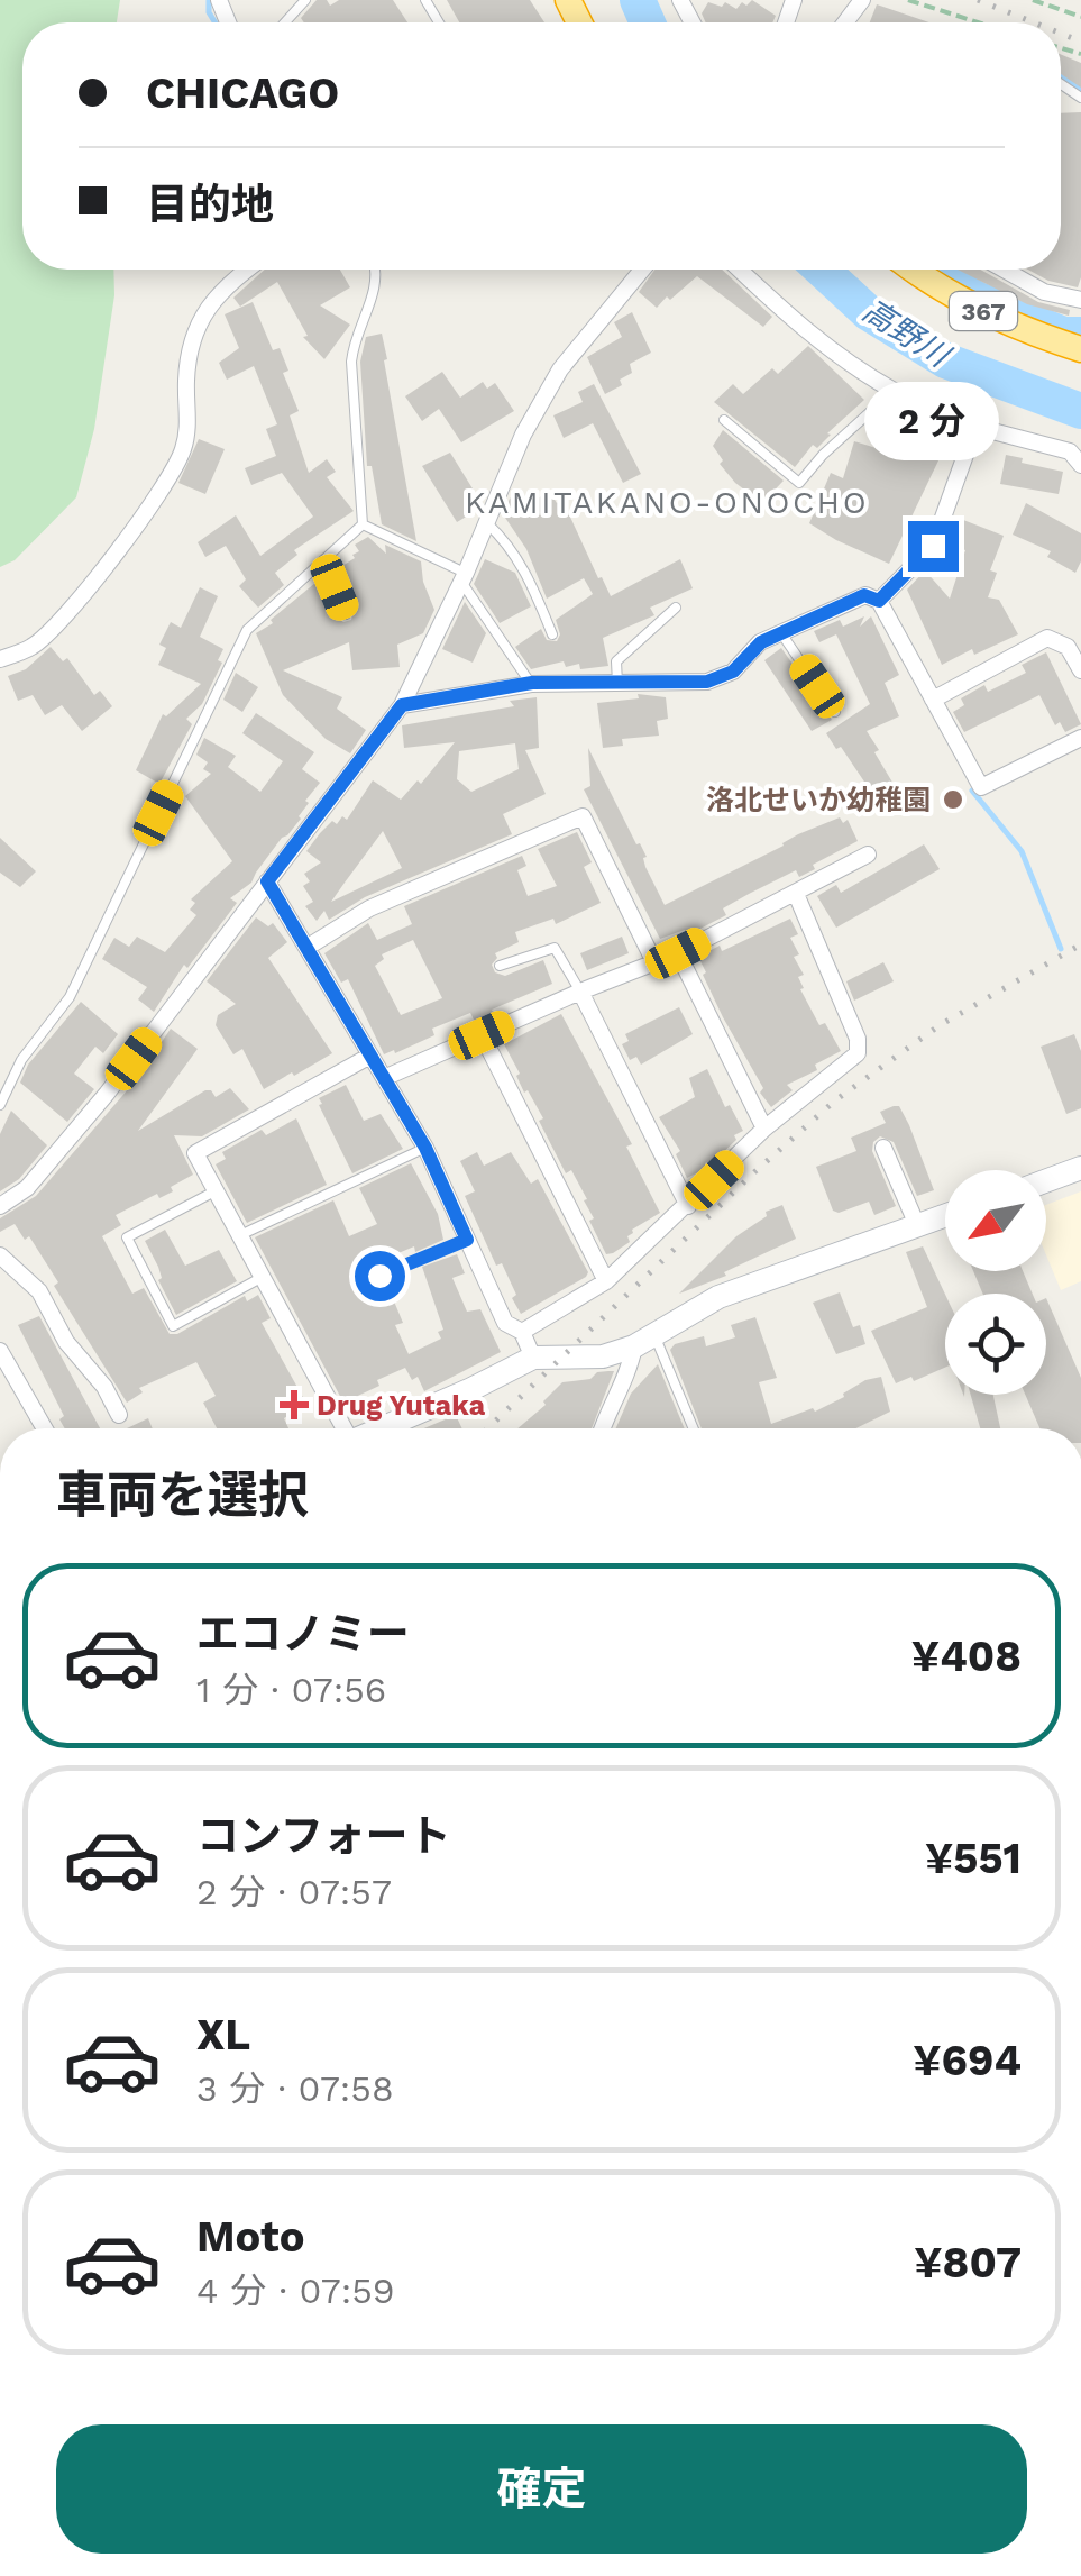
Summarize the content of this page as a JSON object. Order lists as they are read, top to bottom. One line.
{"streets":{"highway":["367"]},"districts":["KAMITAKANO-ONOCHO"],"water":["高野川"],"places":{"other":["洛北せいか幼稚園"],"health":["Drug Yutaka"]},"north":"bottom left","page":{"banner":["CHICAGO","目的地"],"bubble":"2 分","heading":"車両を選択","list":[{"name":"エコノミー","note":"1 分 · 07:56","value":"¥408"},{"name":"コンフォート","note":"2 分 · 07:57","value":"¥551"},{"name":"XL","note":"3 分 · 07:58","value":"¥694"},{"name":"Moto","note":"4 分 · 07:59","value":"¥807"}],"buttons":"確定"}}
